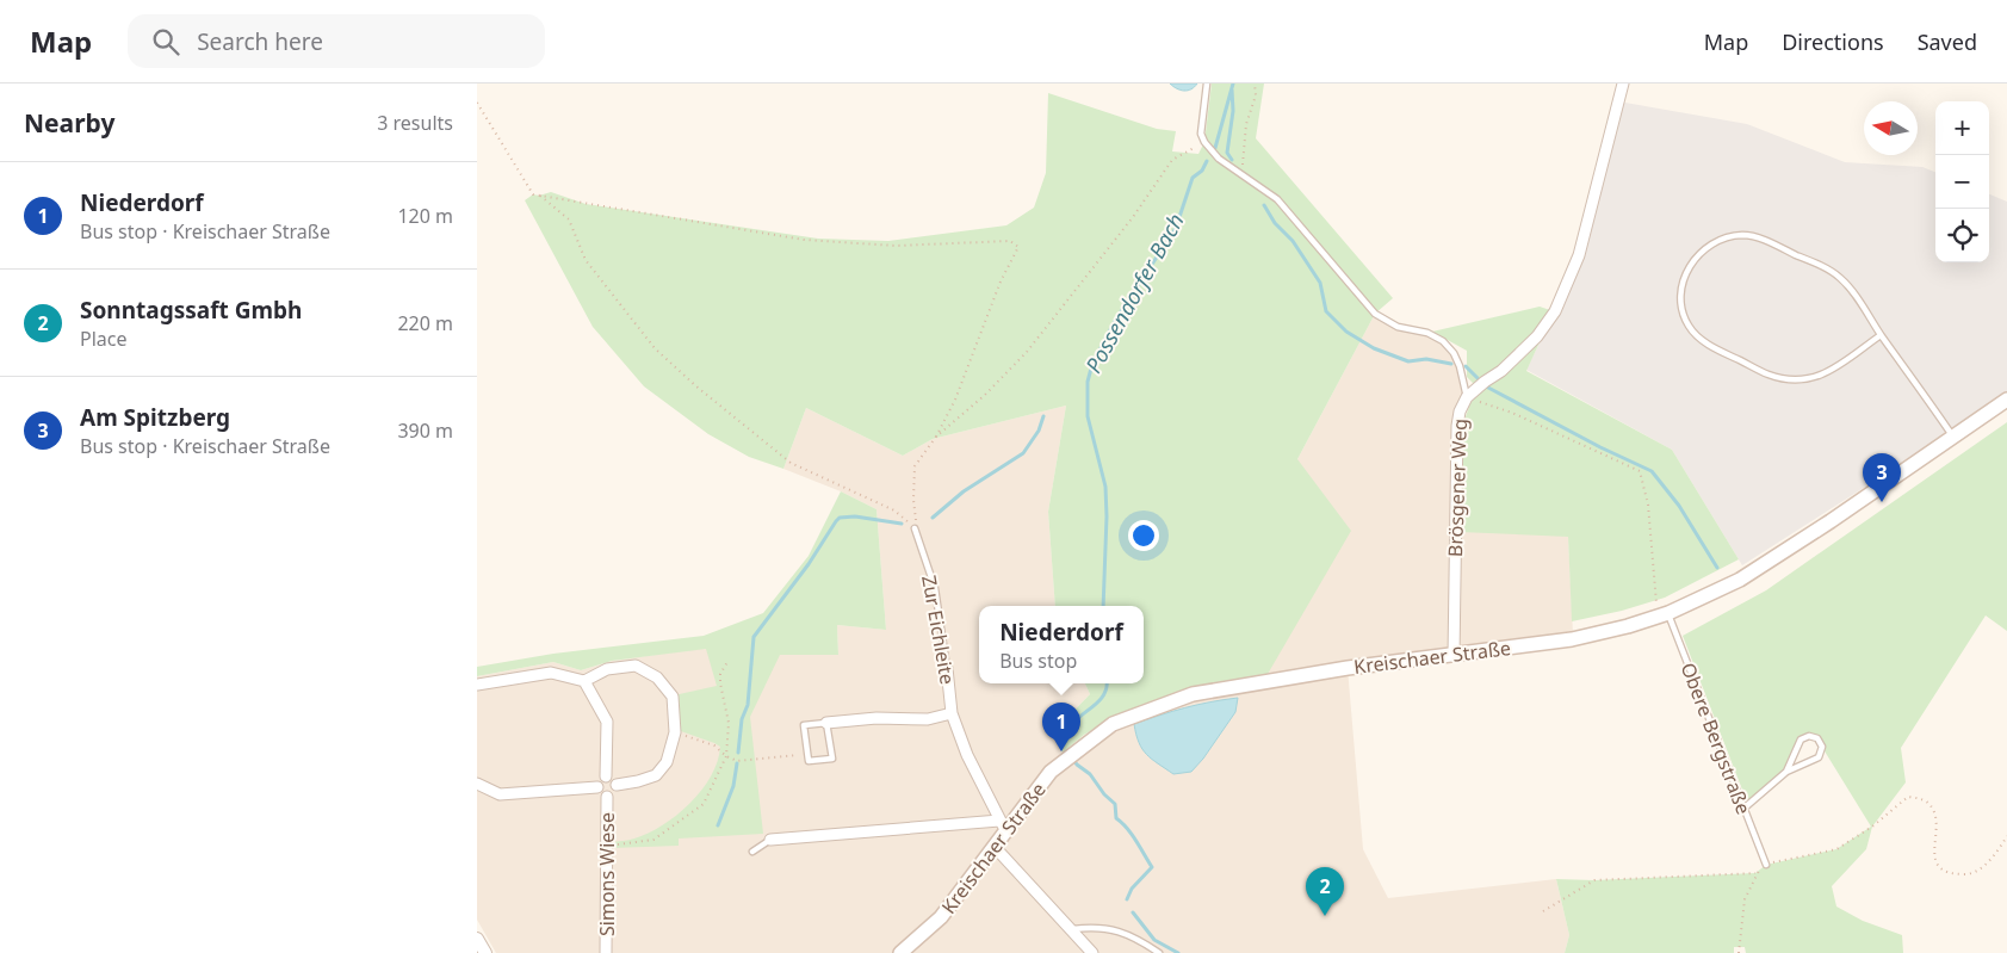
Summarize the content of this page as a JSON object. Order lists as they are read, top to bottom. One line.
{"streets":{"main road":["Kreischaer Straße"],"street":["Brösgener Weg","Zur Eichleite","Simons Wiese"],"lane":["Obere Bergstraße"]},"crossings":[["Brösgener Weg","Kreischaer Straße"],["Zur Eichleite","Kreischaer Straße"],["Kreischaer Straße","Obere Bergstraße"]],"water":["Possendorfer Bach"],"north":"left","page":{"header":"Map","search":"Search here","nav":["Map","Directions","Saved"],"heading":["Nearby","3 results"],"map_buttons":["+","−"],"list":[{"mark":"1","name":"Niederdorf","note":"Bus stop · Kreischaer Straße","value":"120 m"},{"mark":"2","name":"Sonntagssaft Gmbh","note":"Place","value":"220 m"},{"mark":"3","name":"Am Spitzberg","note":"Bus stop · Kreischaer Straße","value":"390 m"}],"pins":["3","1","2"],"popup":["Niederdorf","Bus stop"]}}
